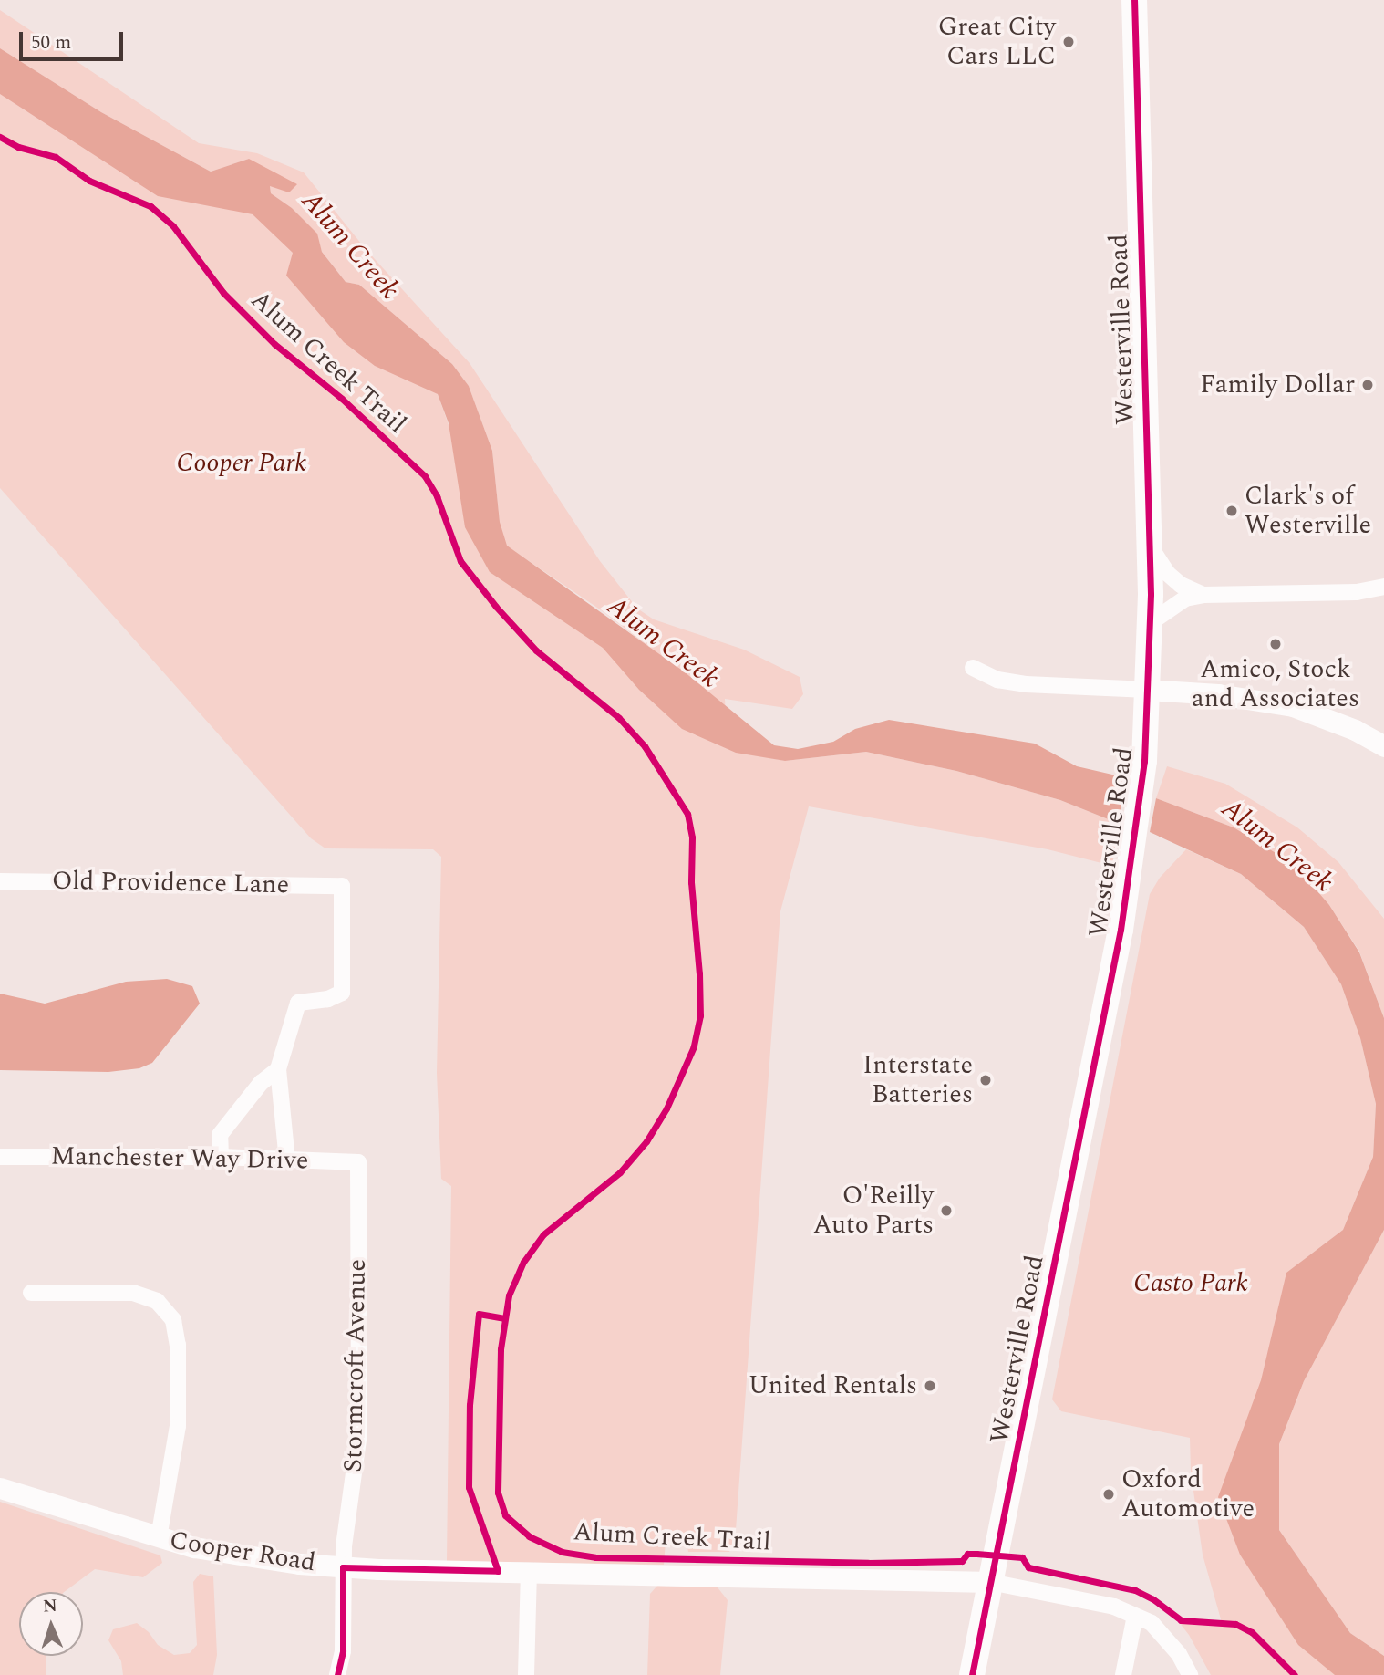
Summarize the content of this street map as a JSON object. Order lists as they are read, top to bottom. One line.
{"streets":{"main road":["Westerville Road"],"street":["Old Providence Lane","Manchester Way Drive","Stormcroft Avenue","Cooper Road"],"cycle path":["Alum Creek Trail"]},"crossings":[["Westerville Road","Cooper Road"],["Manchester Way Drive","Stormcroft Avenue"],["Stormcroft Avenue","Cooper Road"]],"water":["Alum Creek"],"parks":["Cooper Park","Casto Park"],"places":["Great City Cars LLC","Family Dollar","Clark's of Westerville","Amico, Stock and Associates","Interstate Batteries","O'Reilly Auto Parts","United Rentals","Oxford Automotive"],"scale_bar":"50 m","north":"top"}
